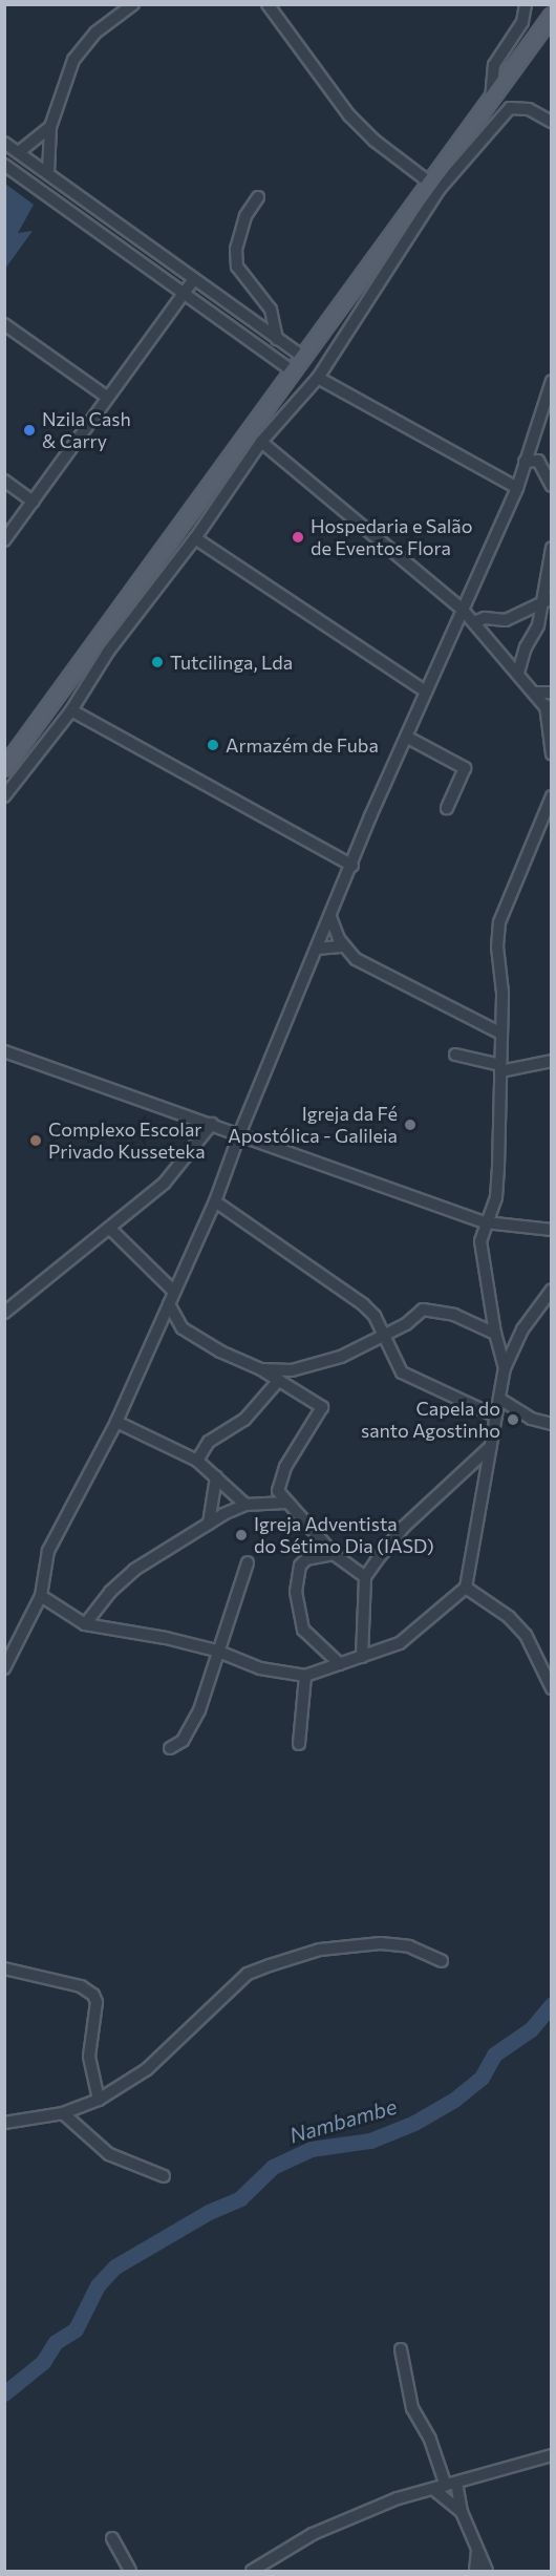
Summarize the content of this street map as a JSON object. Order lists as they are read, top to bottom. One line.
{"water":["Nambambe"],"places":["Nzila Cash & Carry","Hospedaria e Salão de Eventos Flora","Tutcilinga, Lda","Armazém de Fuba","Igreja da Fé Apostólica - Galileia","Complexo Escolar Privado Kusseteka","Capela do santo Agostinho","Igreja Adventista do Sétimo Dia (IASD)"]}
